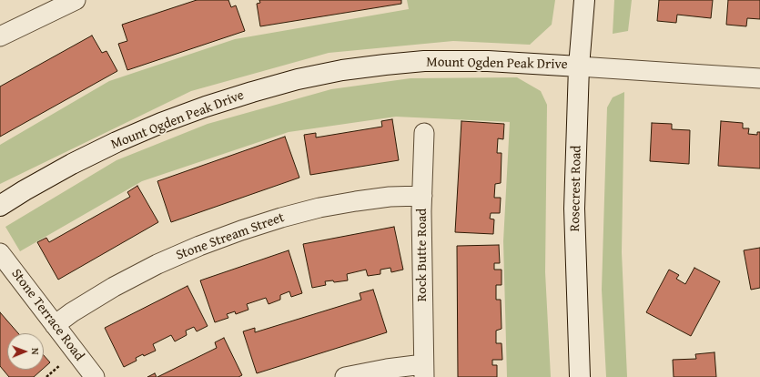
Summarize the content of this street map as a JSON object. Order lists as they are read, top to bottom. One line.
{"streets":{"street":["Mount Ogden Peak Drive","Rosecrest Road","Stone Stream Street","Rock Butte Road","Stone Terrace Road"]},"crossings":[["Mount Ogden Peak Drive","Rosecrest Road"],["Stone Stream Street","Rock Butte Road"],["Stone Stream Street","Stone Terrace Road"]],"north":"right"}
